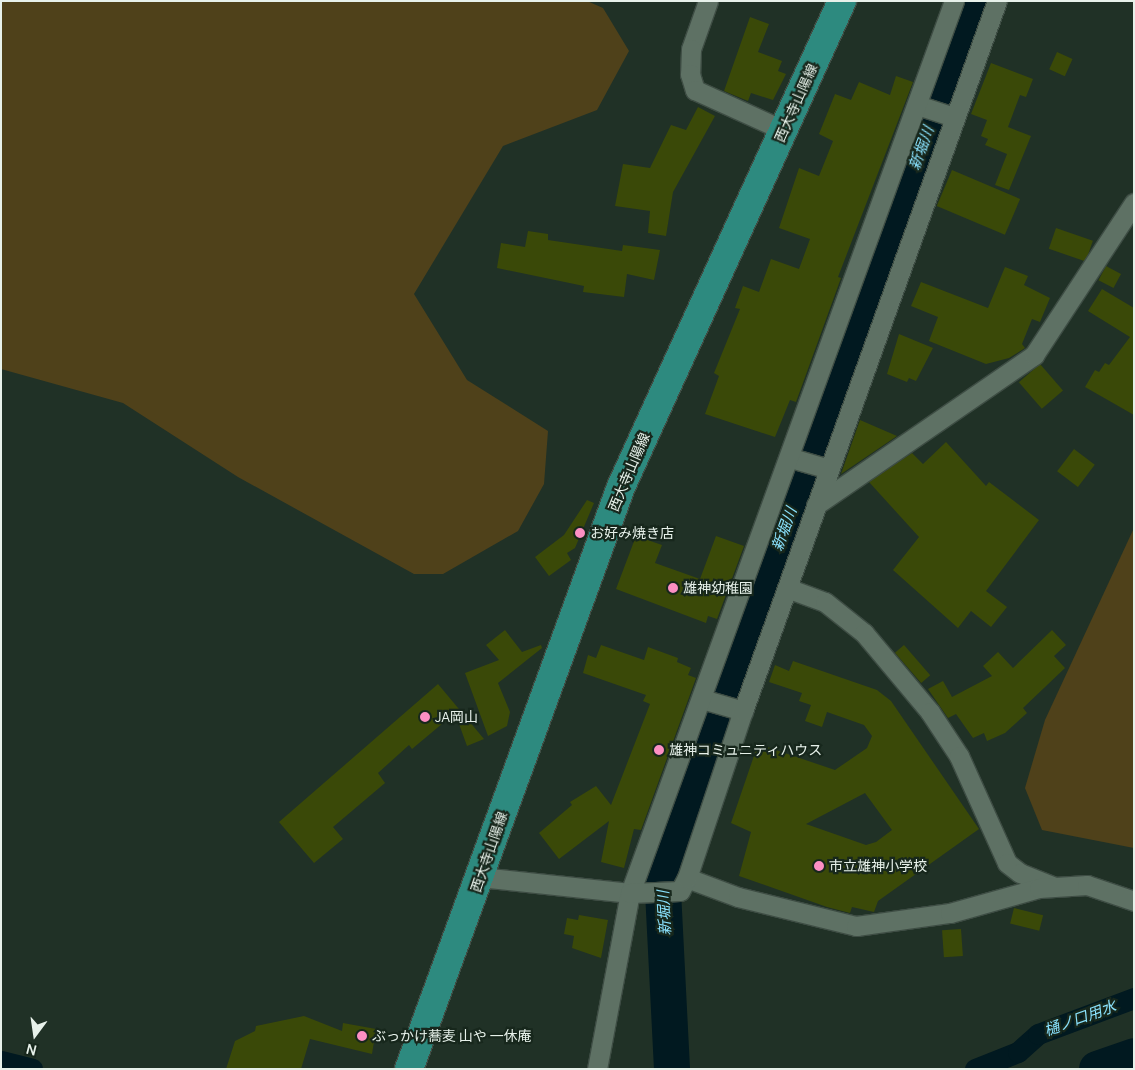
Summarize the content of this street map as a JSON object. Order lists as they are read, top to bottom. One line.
{"streets":{"main road":["西大寺山陽線"]},"water":["新堀川","樋ノ口用水"],"places":["お好み焼き店","雄神幼稚園","JA岡山","雄神コミュニティハウス","市立雄神小学校","ぶっかけ蕎麦 山や 一休庵"],"north":"bottom"}
